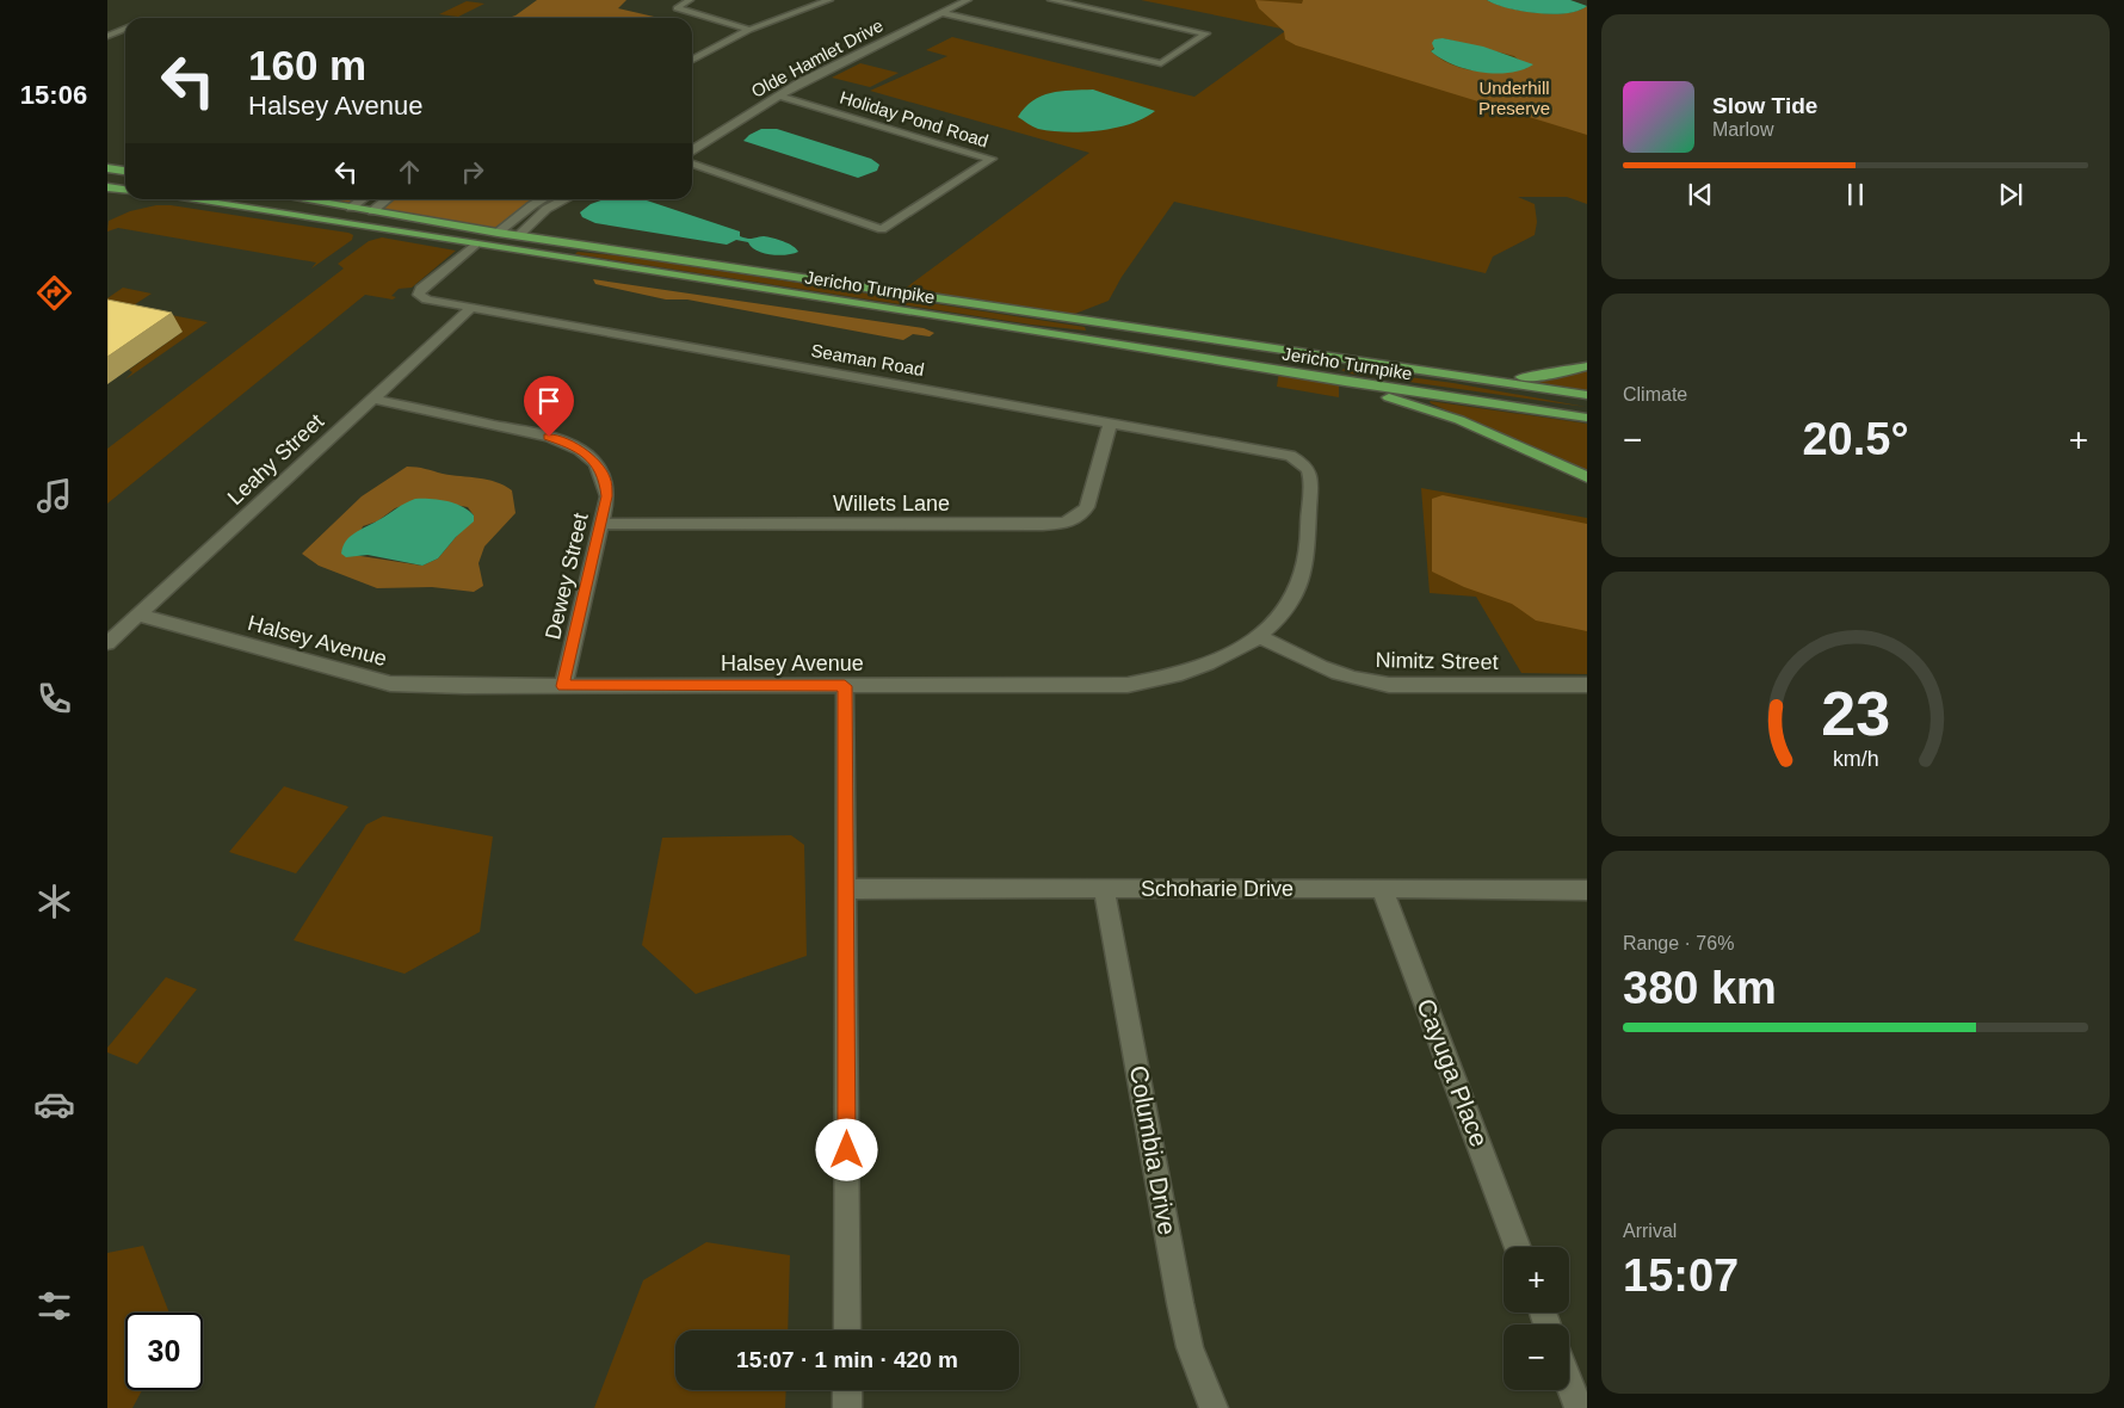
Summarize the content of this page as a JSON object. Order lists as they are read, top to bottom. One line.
{"streets":{"main road":["Jericho Turnpike"],"street":["Olde Hamlet Drive","Holiday Pond Road","Seaman Road","Leahy Street","Willets Lane","Dewey Street","Halsey Avenue","Nimitz Street","Schoharie Drive","Cayuga Place","Columbia Drive"]},"crossings":[["Olde Hamlet Drive","Holiday Pond Road"],["Jericho Turnpike","Seaman Road"],["Seaman Road","Leahy Street"],["Seaman Road","Willets Lane"],["Seaman Road","Halsey Avenue"],["Leahy Street","Dewey Street"],["Leahy Street","Halsey Avenue"],["Willets Lane","Dewey Street"],["Dewey Street","Halsey Avenue"],["Halsey Avenue","Nimitz Street"],["Schoharie Drive","Cayuga Place"],["Schoharie Drive","Columbia Drive"]],"parks":["Underhill Preserve"],"page":{"tabs":"15:06","turn":["160 m","Halsey Avenue"],"song":["Slow Tide","Marlow"],"tile":["Climate",["Range · 76%","380 km"],["Arrival","15:07"]],"heat":["−","20.5°","+"],"map_buttons":["+","−"],"limit":"30","trip":"15:07 · 1 min · 420 m","gauge":["23","km/h"]}}
